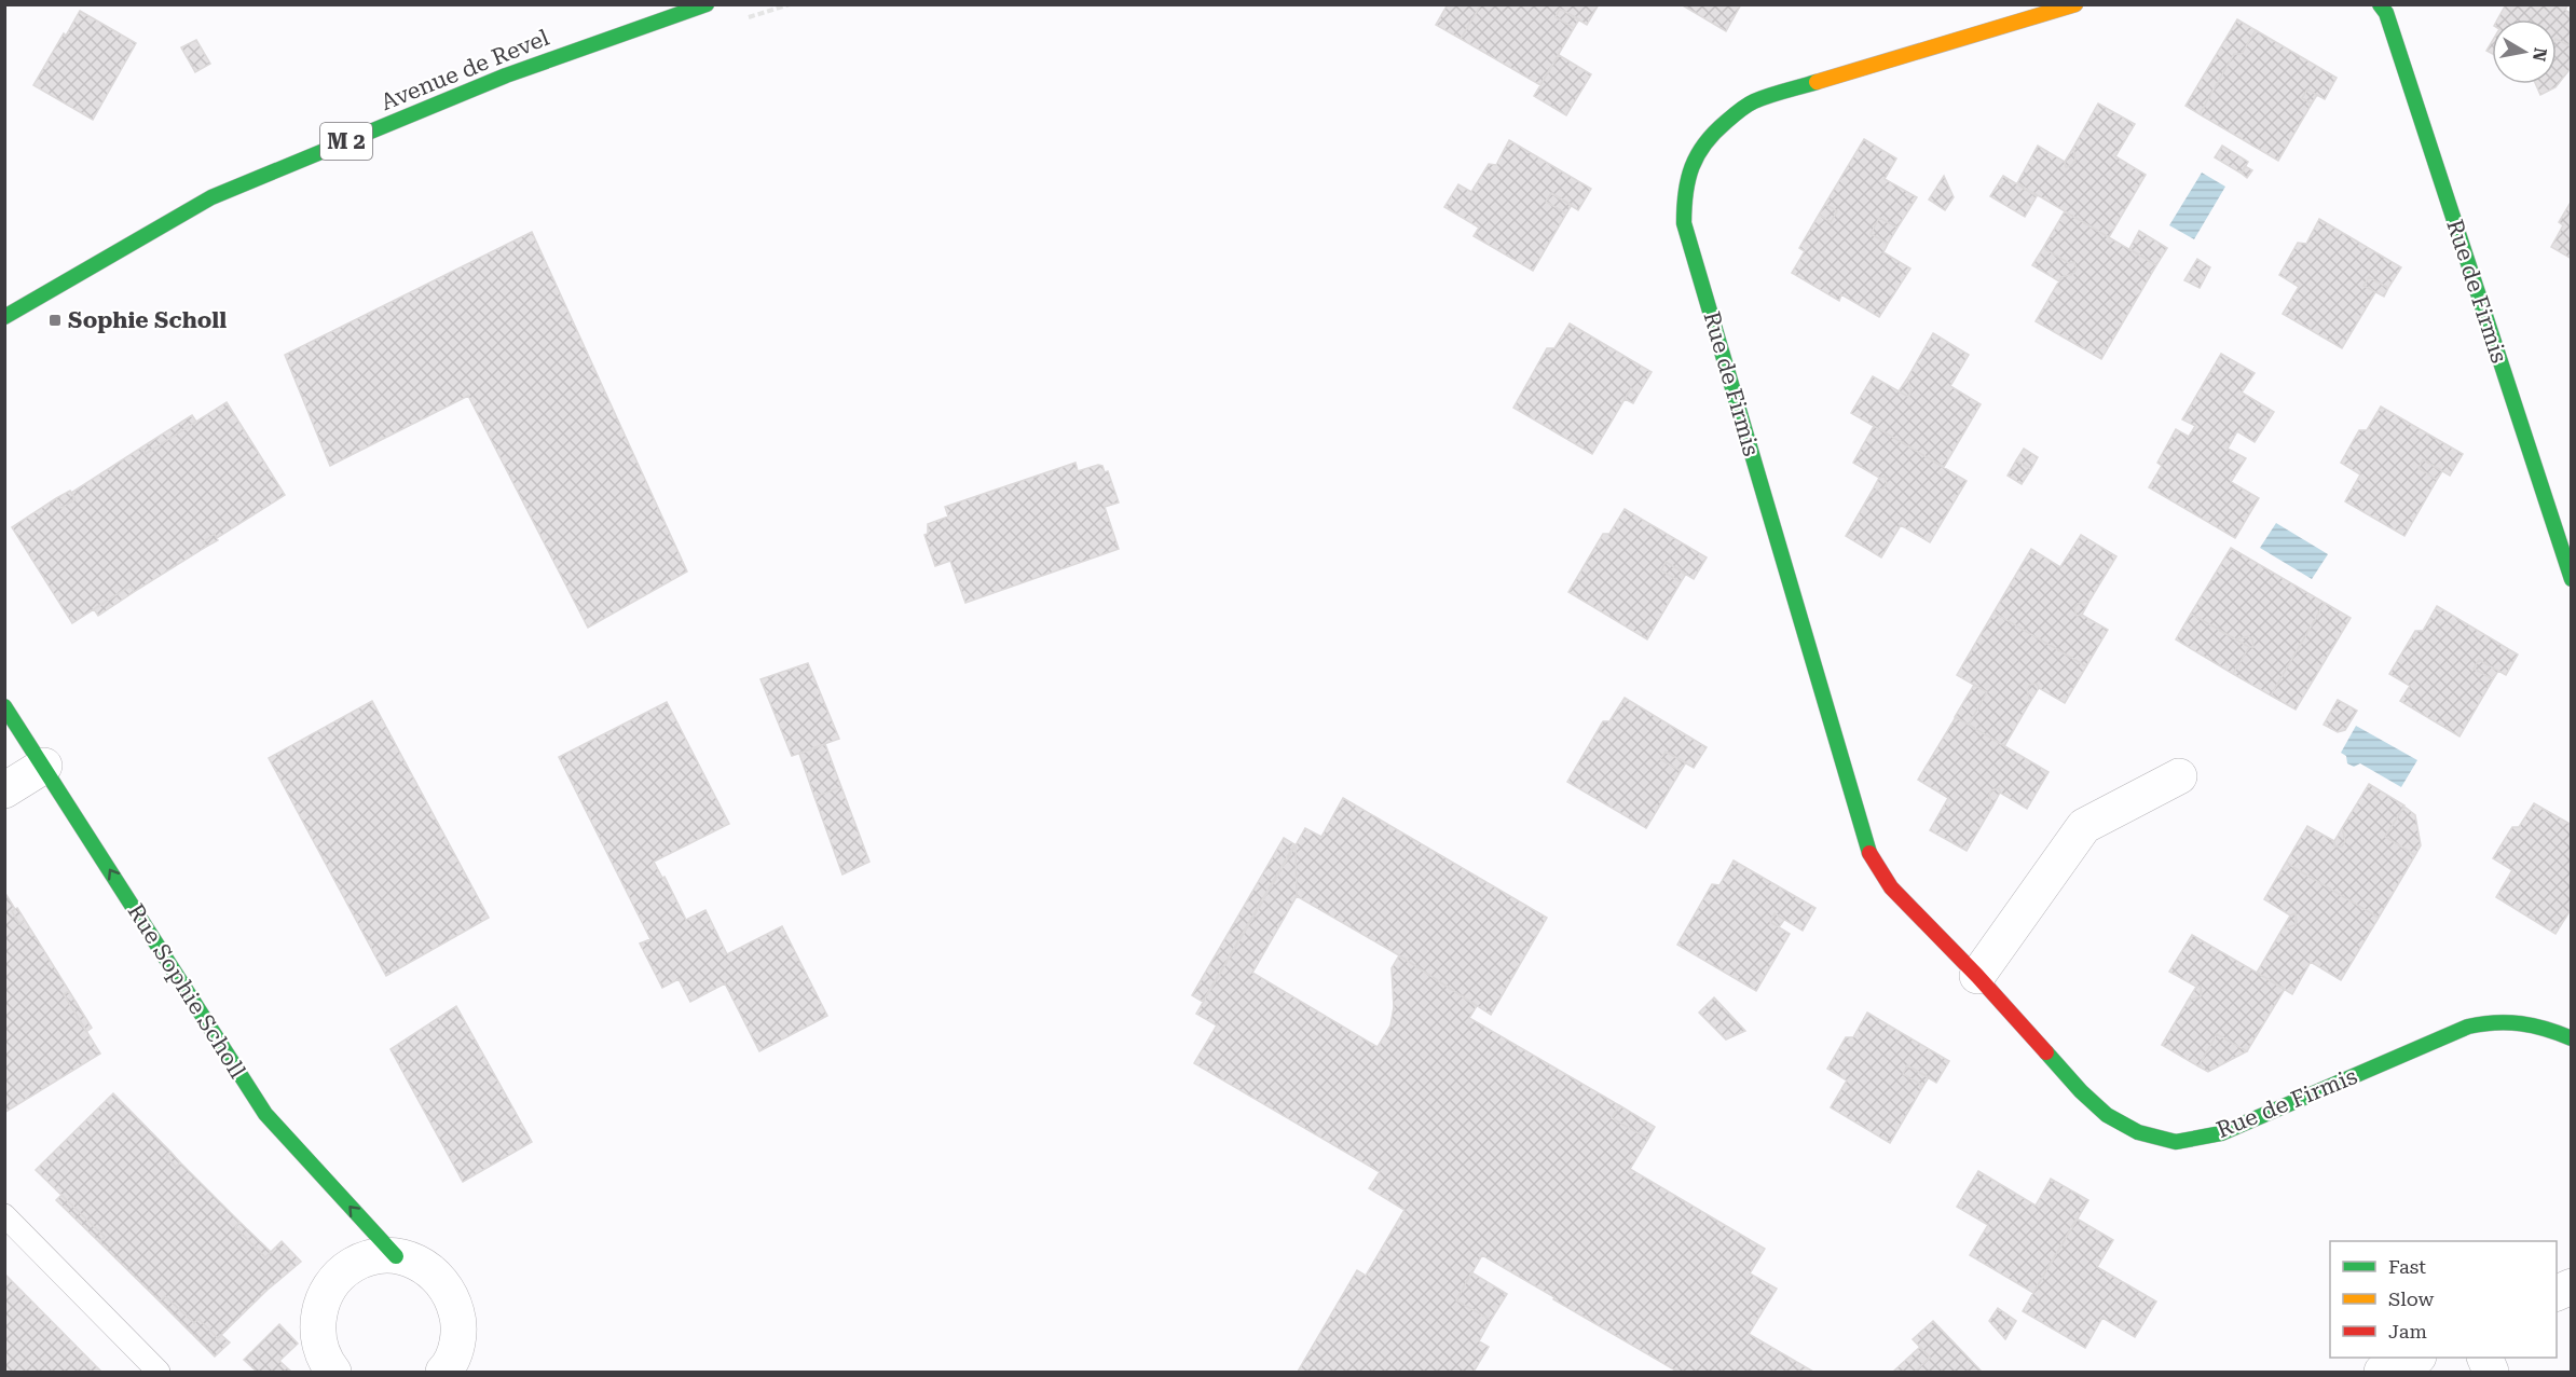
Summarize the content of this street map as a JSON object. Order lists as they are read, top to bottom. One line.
{"streets":{"street":["Avenue de Revel","M 2","Rue de Firmis","Rue Sophie Scholl"]},"one_way":["Rue Sophie Scholl"],"places":{"transit":["Sophie Scholl"]},"legend":["Fast","Slow","Jam"],"north":"right"}
